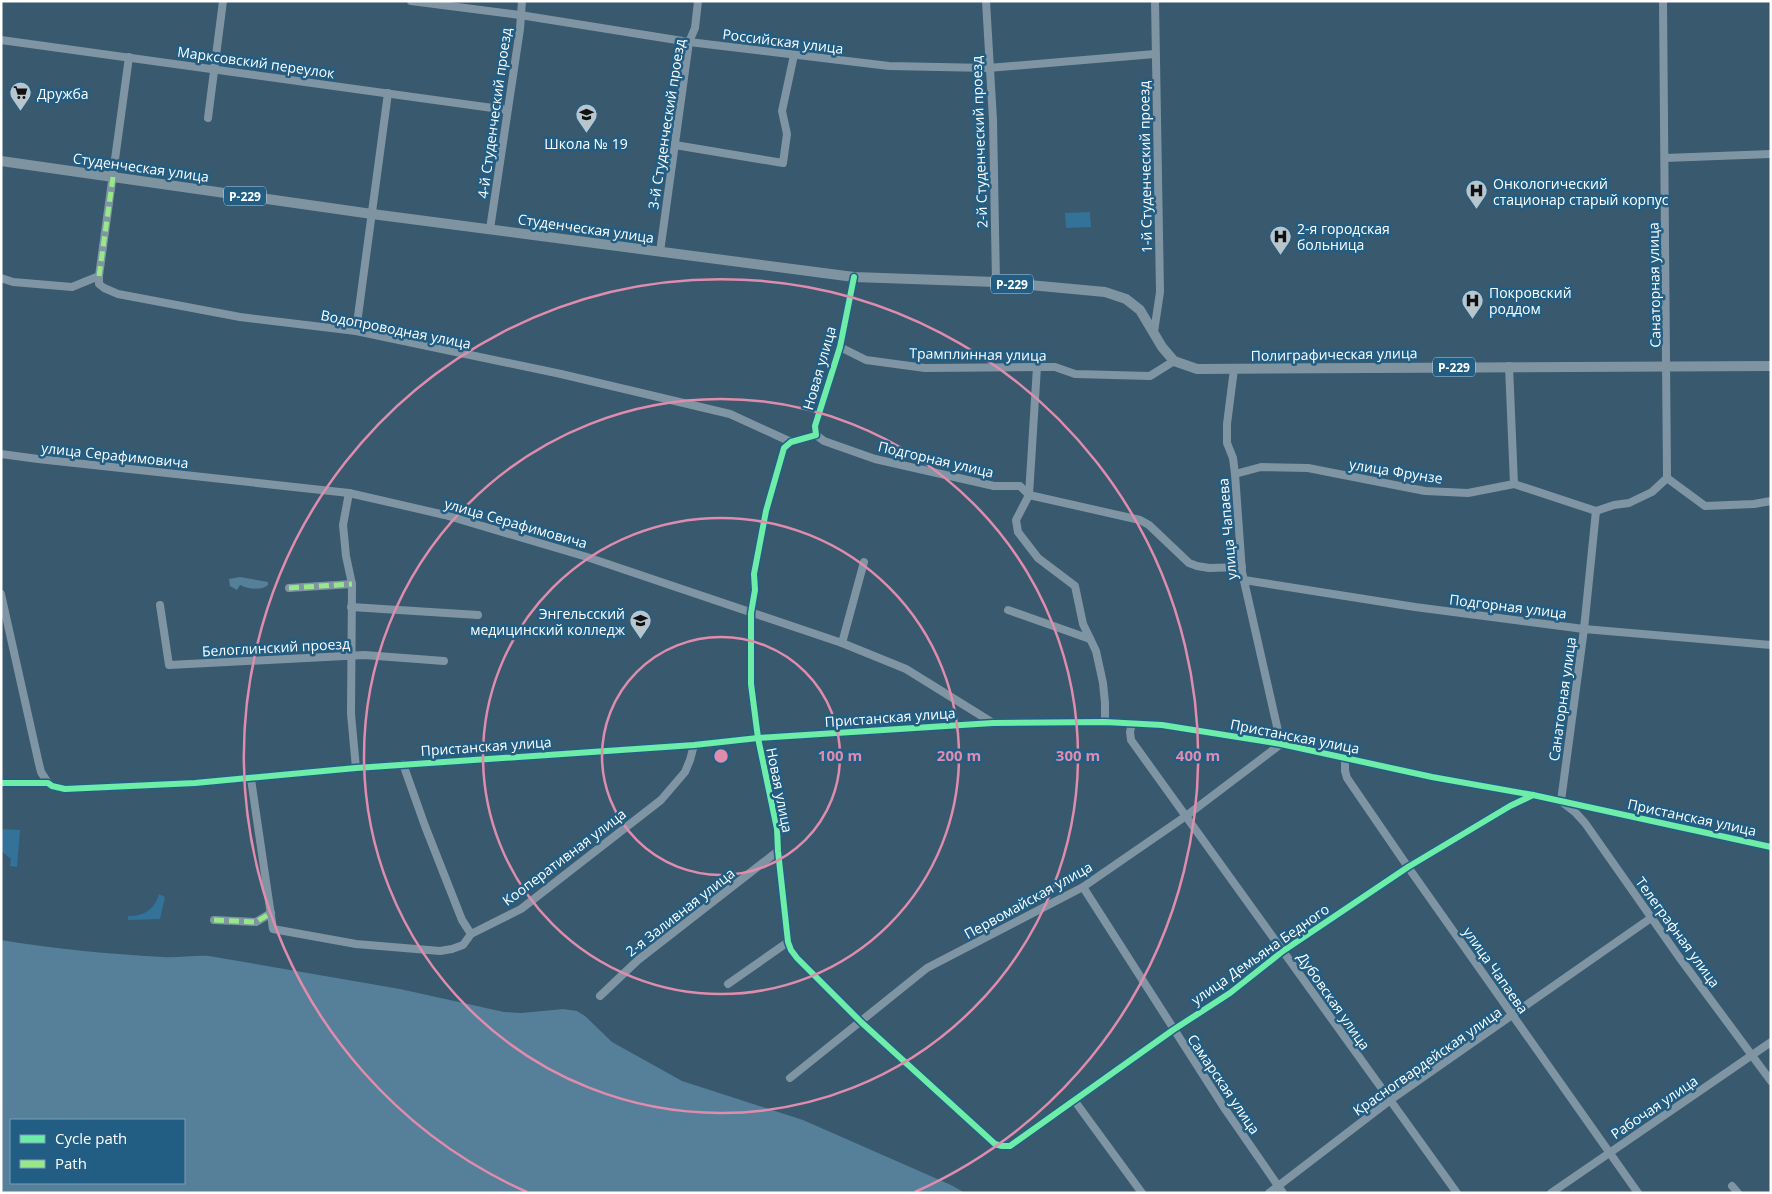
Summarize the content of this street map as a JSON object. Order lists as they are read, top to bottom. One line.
{"streets":{"main road":["Студенческая улица","Р-229","Полиграфическая улица"],"street":["Российская улица","Марксовский переулок","4-й Студенческий проезд","3-й Студенческий проезд","2-й Студенческий проезд","1-й Студенческий проезд","Санаторная улица","Водопроводная улица","Трамплинная улица","Новая улица","улица Серафимовича","Подгорная улица","улица Фрунзе","улица Чапаева","Белоглинский проезд","Пристанская улица","Кооперативная улица","Первомайская улица","2-я Заливная улица","Телеграфная улица","улица Демьяна Бедного","Дубовская улица","Красногвардейская улица","Самарская улица","Рабочая улица"]},"crossings":[["Российская улица","4-й Студенческий проезд"],["Российская улица","3-й Студенческий проезд"],["Российская улица","2-й Студенческий проезд"],["Российская улица","1-й Студенческий проезд"],["Марксовский переулок","4-й Студенческий проезд"],["4-й Студенческий проезд","Студенческая улица"],["3-й Студенческий проезд","Студенческая улица"],["2-й Студенческий проезд","Студенческая улица"],["Студенческая улица","1-й Студенческий проезд"],["Студенческая улица","Р-229"],["Студенческая улица","Новая улица"],["1-й Студенческий проезд","Р-229"],["Р-229","Трамплинная улица"],["Р-229","Полиграфическая улица"],["Санаторная улица","Полиграфическая улица"],["Санаторная улица","Подгорная улица"],["Санаторная улица","улица Фрунзе"],["Санаторная улица","Пристанская улица"],["Санаторная улица","Телеграфная улица"],["Водопроводная улица","Новая улица"],["Трамплинная улица","Полиграфическая улица"],["Трамплинная улица","Новая улица"],["Полиграфическая улица","улица Чапаева"],["Новая улица","улица Серафимовича"],["Новая улица","Подгорная улица"],["Новая улица","Пристанская улица"],["Новая улица","Первомайская улица"],["Новая улица","2-я Заливная улица"],["Новая улица","улица Демьяна Бедного"],["улица Серафимовича","Пристанская улица"],["Подгорная улица","улица Чапаева"],["улица Фрунзе","улица Чапаева"],["улица Чапаева","Пристанская улица"],["улица Чапаева","Первомайская улица"],["улица Чапаева","улица Демьяна Бедного"],["улица Чапаева","Красногвардейская улица"],["улица Чапаева","Рабочая улица"],["Пристанская улица","Кооперативная улица"],["Пристанская улица","Первомайская улица"],["Пристанская улица","Телеграфная улица"],["Пристанская улица","улица Демьяна Бедного"],["Пристанская улица","Дубовская улица"],["Первомайская улица","Дубовская улица"],["Первомайская улица","Самарская улица"],["Телеграфная улица","Красногвардейская улица"],["Телеграфная улица","Рабочая улица"],["улица Демьяна Бедного","Дубовская улица"],["улица Демьяна Бедного","Самарская улица"],["Дубовская улица","Красногвардейская улица"],["Красногвардейская улица","Самарская улица"]],"places":{"supermarket":["Дружба"],"school or university":["Школа № 19","Энгельсский медицинский колледж"],"hospital":["Онкологический стационар старый корпус","2-я городская больница","Покровский роддом"]},"legend":["Cycle path","Path"],"rings":["100 m","200 m","300 m","400 m"]}
